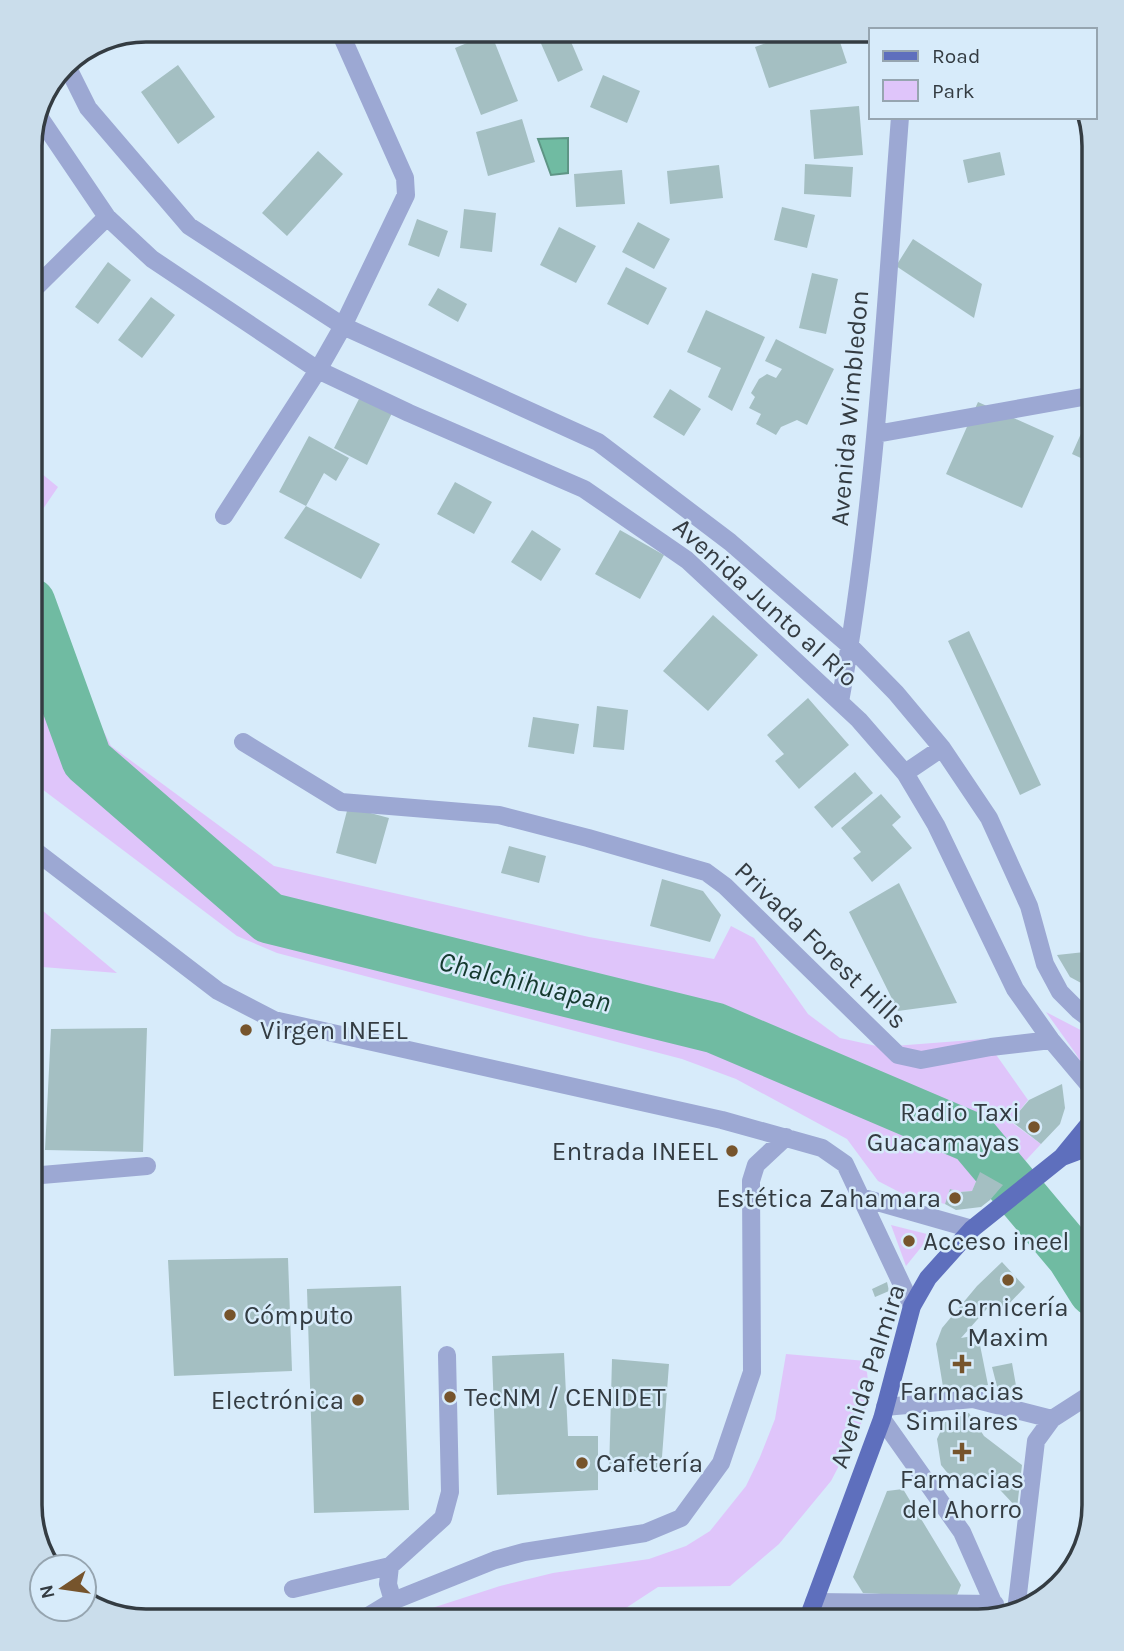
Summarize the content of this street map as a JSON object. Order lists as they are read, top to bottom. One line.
{"streets":{"main road":["Avenida Palmira"],"street":["Avenida Wimbledon","Avenida Junto al Río","Privada Forest Hills"]},"crossings":[["Avenida Wimbledon","Avenida Junto al Río"],["Avenida Junto al Río","Privada Forest Hills"]],"water":["Chalchihuapan"],"places":{"other":["Virgen INEEL","Radio Taxi Guacamayas","Entrada INEEL","Estética Zahamara","Acceso ineel","Carnicería Maxim","Cómputo","TecNM / CENIDET","Electrónica","Cafetería"],"health":["Farmacias Similares","Farmacias del Ahorro"]},"legend":["Road","Park"],"north":"left"}
